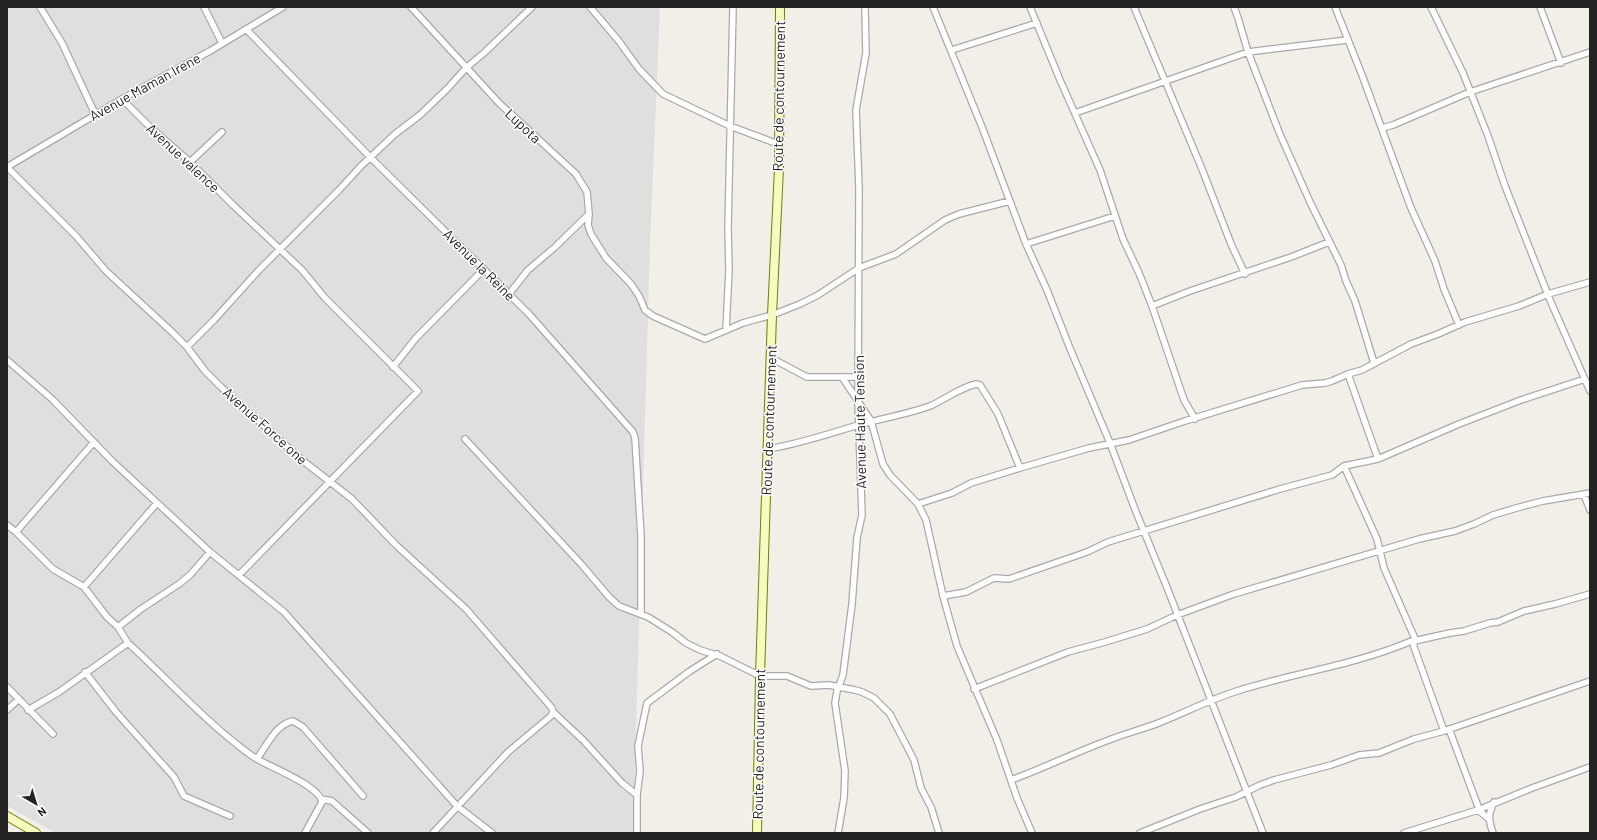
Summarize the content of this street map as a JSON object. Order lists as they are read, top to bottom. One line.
{"streets":{"street":["Avenue Maman Irene","Route de contournement","Lupota","Avenue valence","Avenue la Reine","Avenue Haute Tension","Avenue Force one"]},"crossings":[["Avenue Maman Irene","Avenue valence"],["Avenue Maman Irene","Avenue la Reine"],["Avenue Maman Irene","Avenue Force one"],["Route de contournement","Lupota"],["Lupota","Avenue Haute Tension"],["Avenue valence","Avenue Force one"]],"north":"bottom right"}
